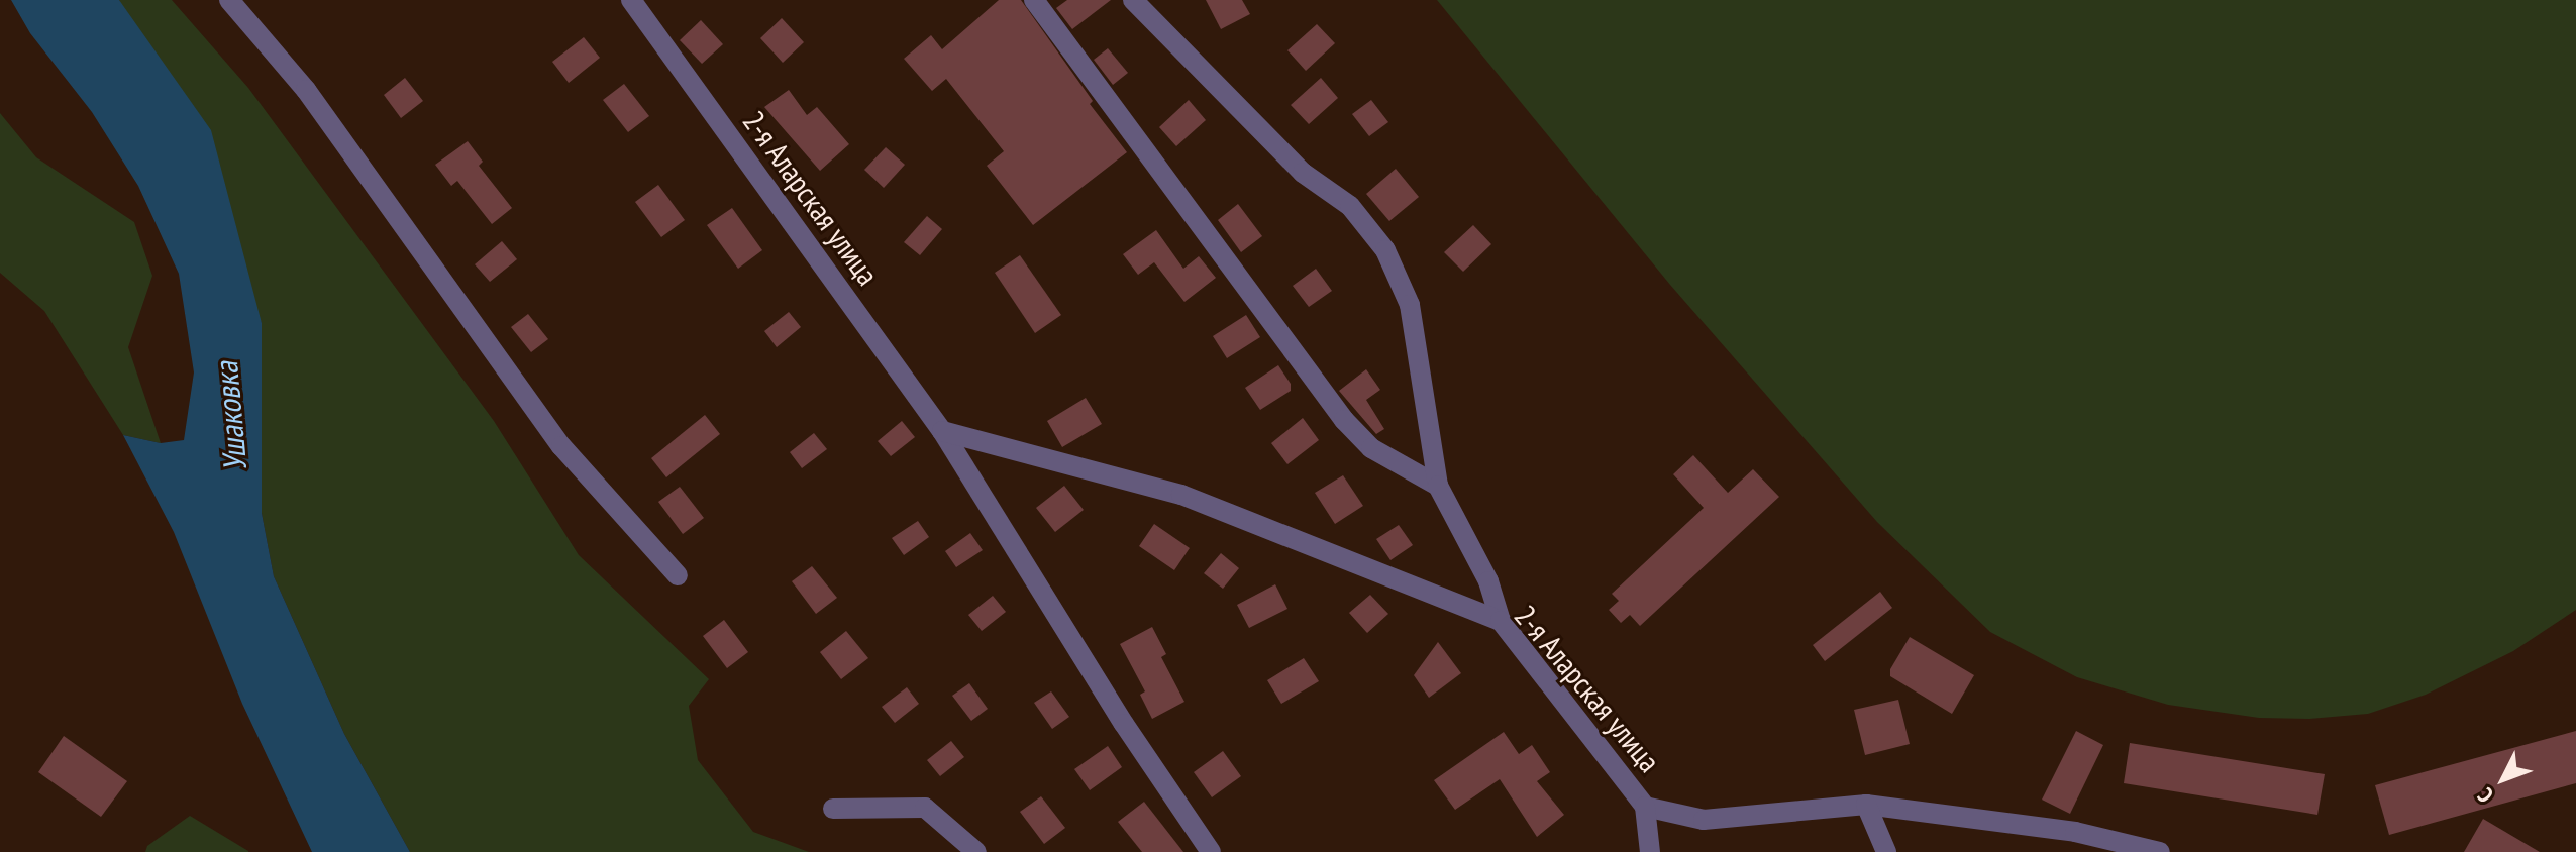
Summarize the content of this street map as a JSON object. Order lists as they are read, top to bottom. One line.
{"streets":{"street":["2-я Аларская улица"]},"water":["Ушаковка"],"north":"bottom left"}
